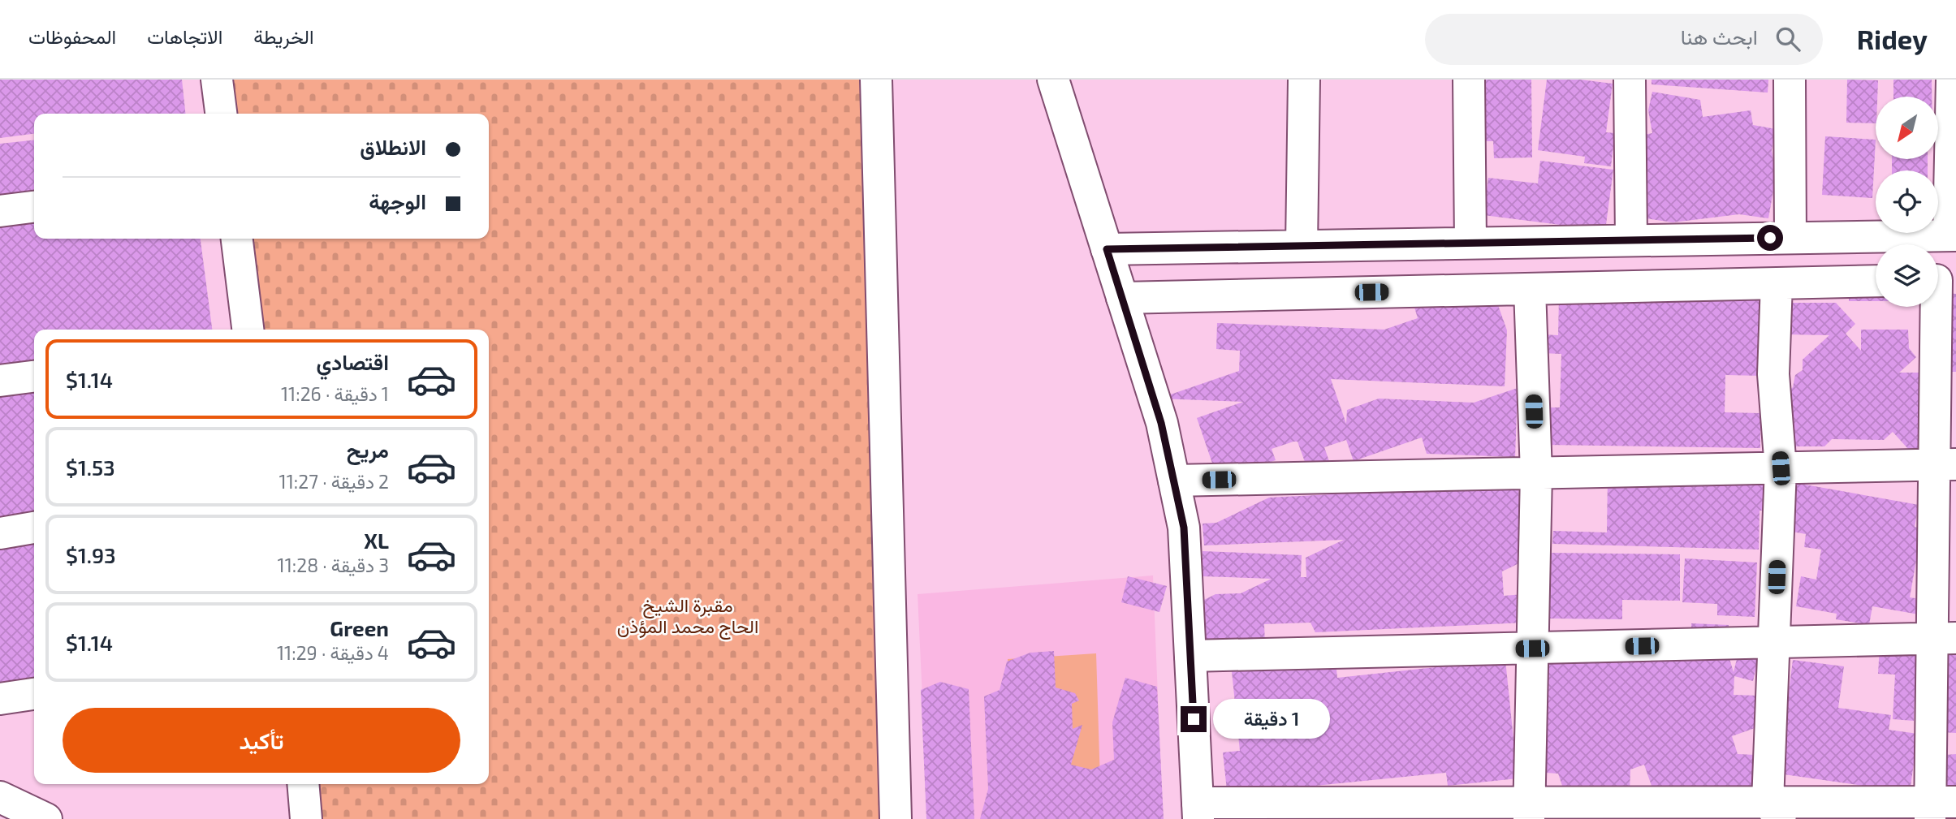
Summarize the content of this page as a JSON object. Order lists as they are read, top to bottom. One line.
{"parks":["مقبرة الشيخ الحاج محمد المؤذن"],"north":"bottom left","page":{"header":"Ridey","search":"ابحث هنا","nav":["الخريطة","الاتجاهات","المحفوظات"],"banner":["الانطلاق","الوجهة"],"list":[{"name":"اقتصادي","note":"1 دقيقة · 11:26","value":"$1.14"},{"name":"مريح","note":"2 دقيقة · 11:27","value":"$1.53"},{"name":"XL","note":"3 دقيقة · 11:28","value":"$1.93"},{"name":"Green","note":"4 دقيقة · 11:29","value":"$1.14"}],"buttons":"تأكيد","bubble":"1 دقيقة"}}
